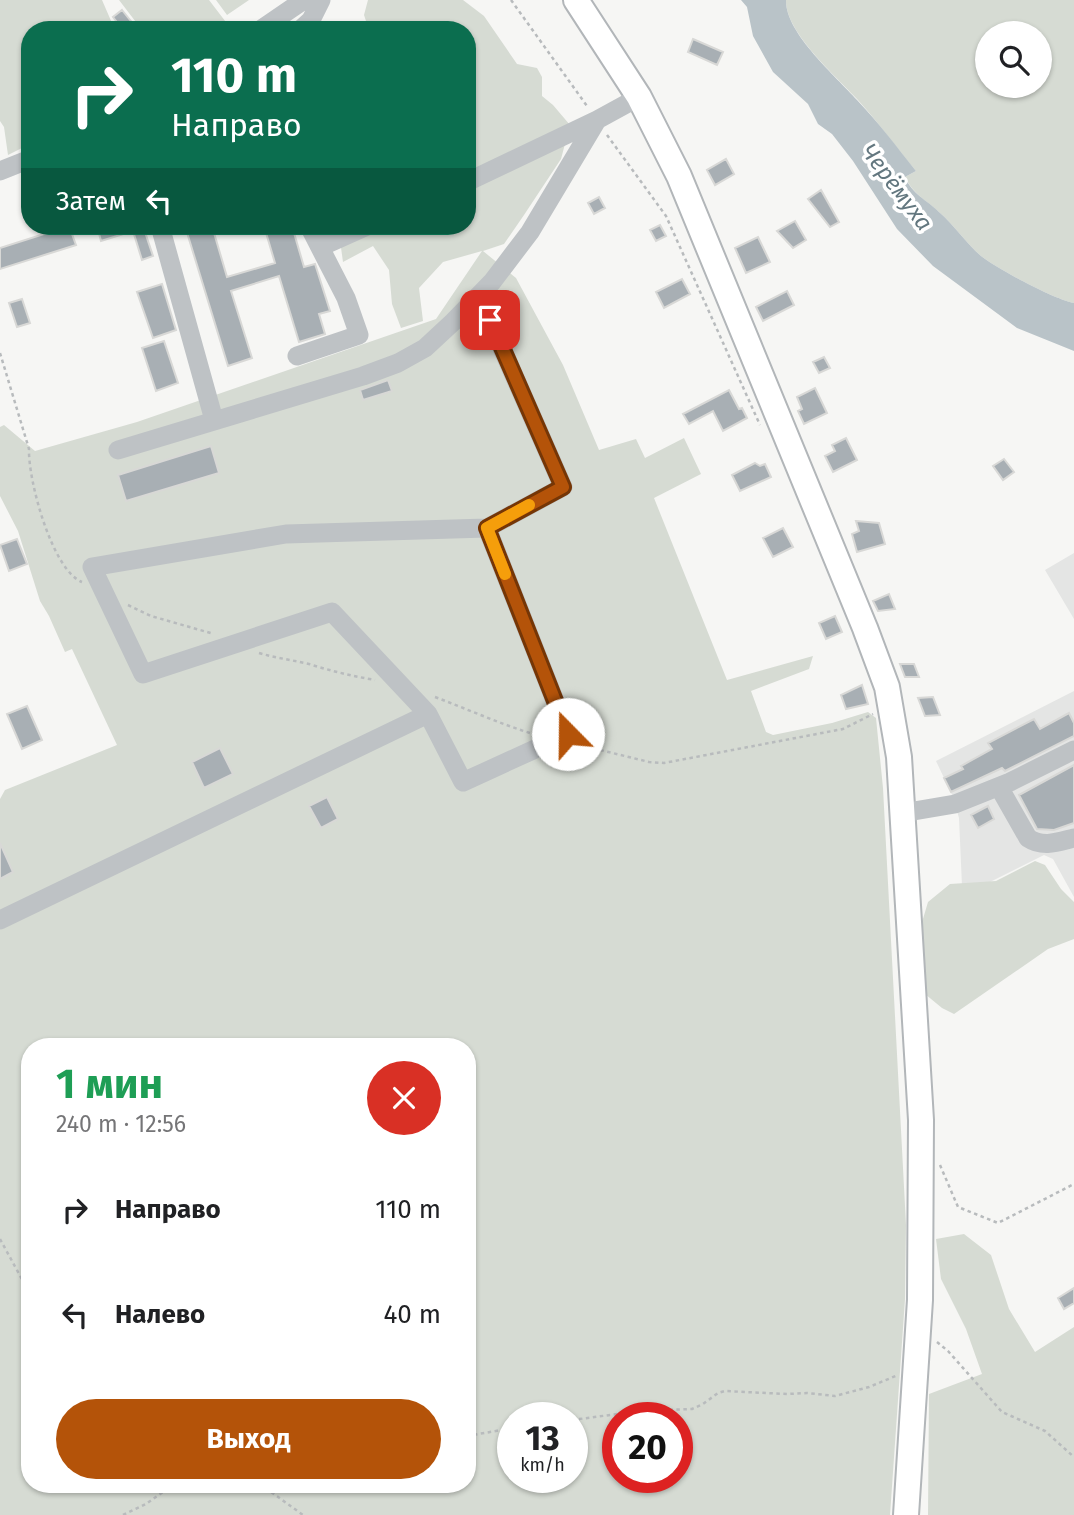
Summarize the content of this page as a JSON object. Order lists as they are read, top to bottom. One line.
{"water":["Черёмуха"],"page":{"turn":["110 m","Направо"],"then":"Затем","heading":["1 мин","240 m · 12:56"],"list":[{"name":"Направо","value":"110 m"},{"name":"Налево","value":"40 m"}],"buttons":"Выход","speed":"13 km/h","limit":"20"}}
